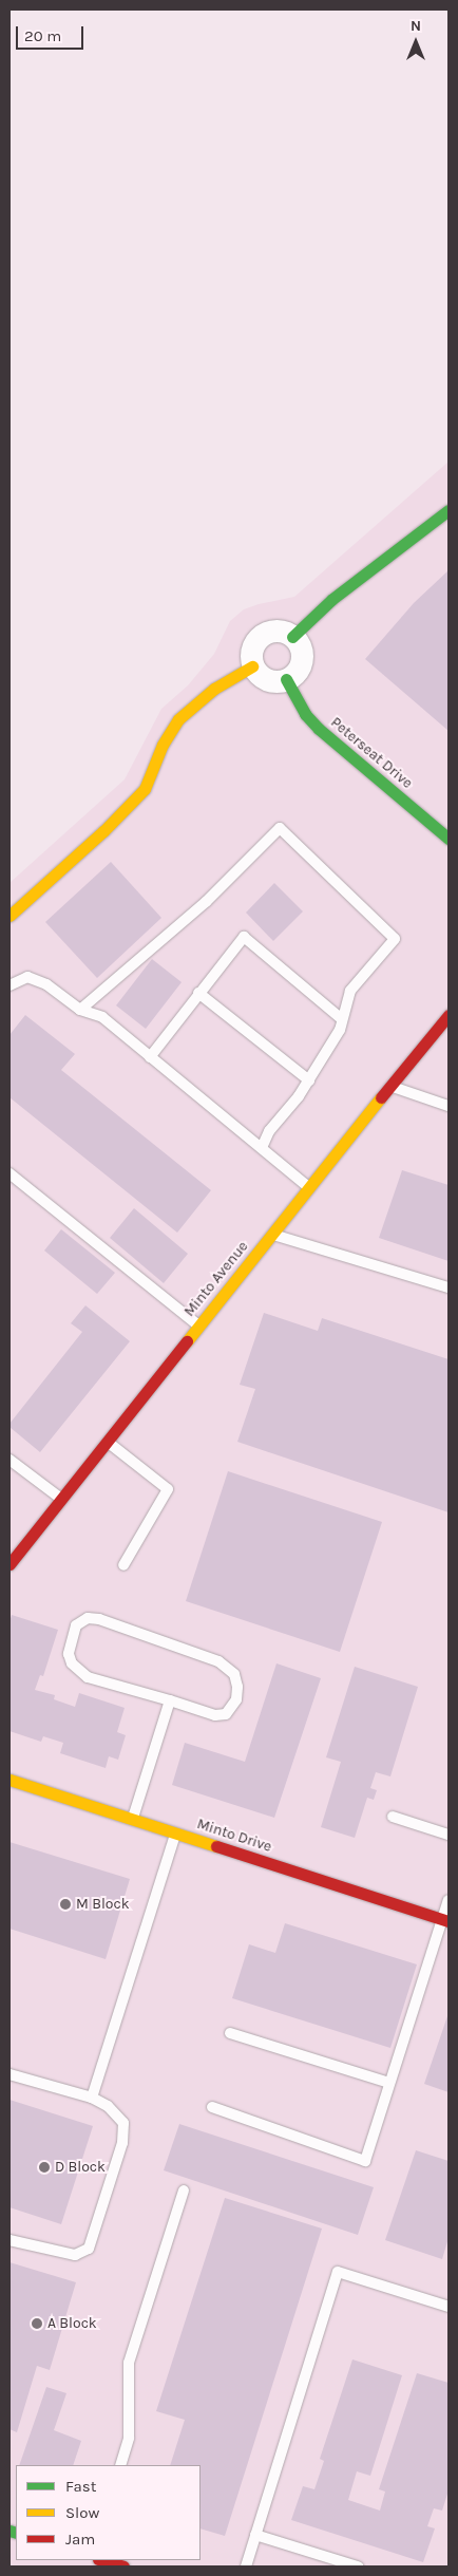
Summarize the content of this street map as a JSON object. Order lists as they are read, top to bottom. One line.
{"streets":{"street":["Peterseat Drive","Minto Avenue","Minto Drive"]},"places":["M Block","D Block","A Block"],"legend":["Fast","Slow","Jam"],"scale_bar":"20 m","north":"top"}
